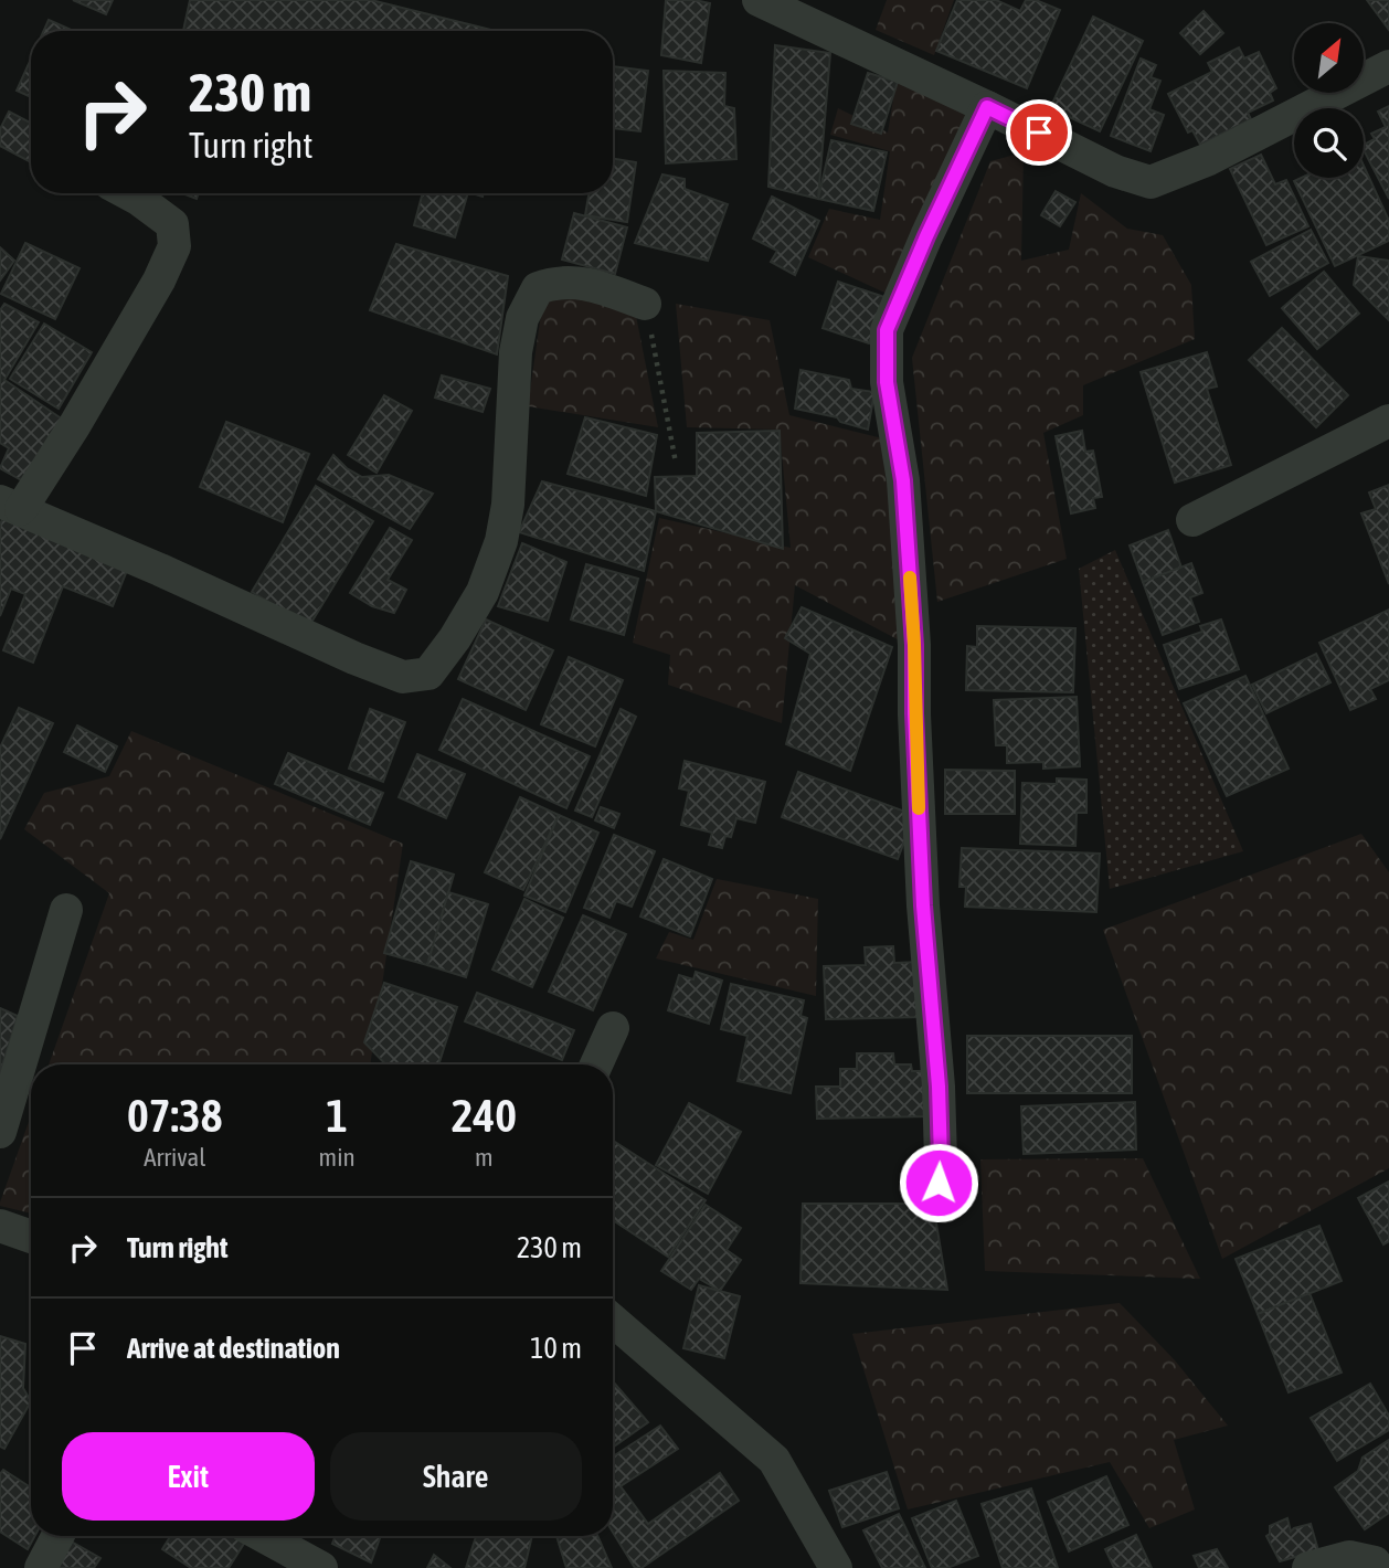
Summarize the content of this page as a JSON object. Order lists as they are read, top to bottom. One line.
{"north":"top right","page":{"turn":["230 m","Turn right"],"eta":["07:38","Arrival","1","min","240","m"],"list":[{"name":"Turn right","value":"230 m"},{"name":"Arrive at destination","value":"10 m"}],"buttons":["Exit","Share"]}}
